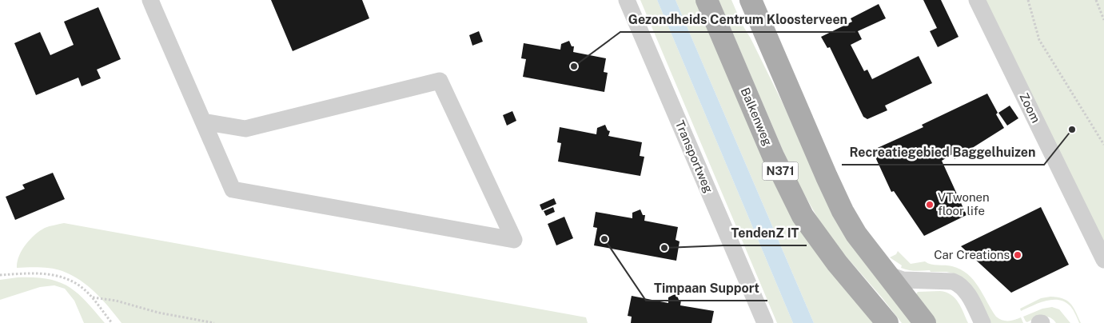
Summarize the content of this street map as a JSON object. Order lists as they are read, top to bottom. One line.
{"streets":{"main road":["Balkenweg","N371"],"street":["Zoom","Transportweg"]},"places":["Gezondheids Centrum Kloosterveen","Recreatiegebied Baggelhuizen","VTwonen floor life","Timpaan Support","TendenZ IT","Car Creations"]}
